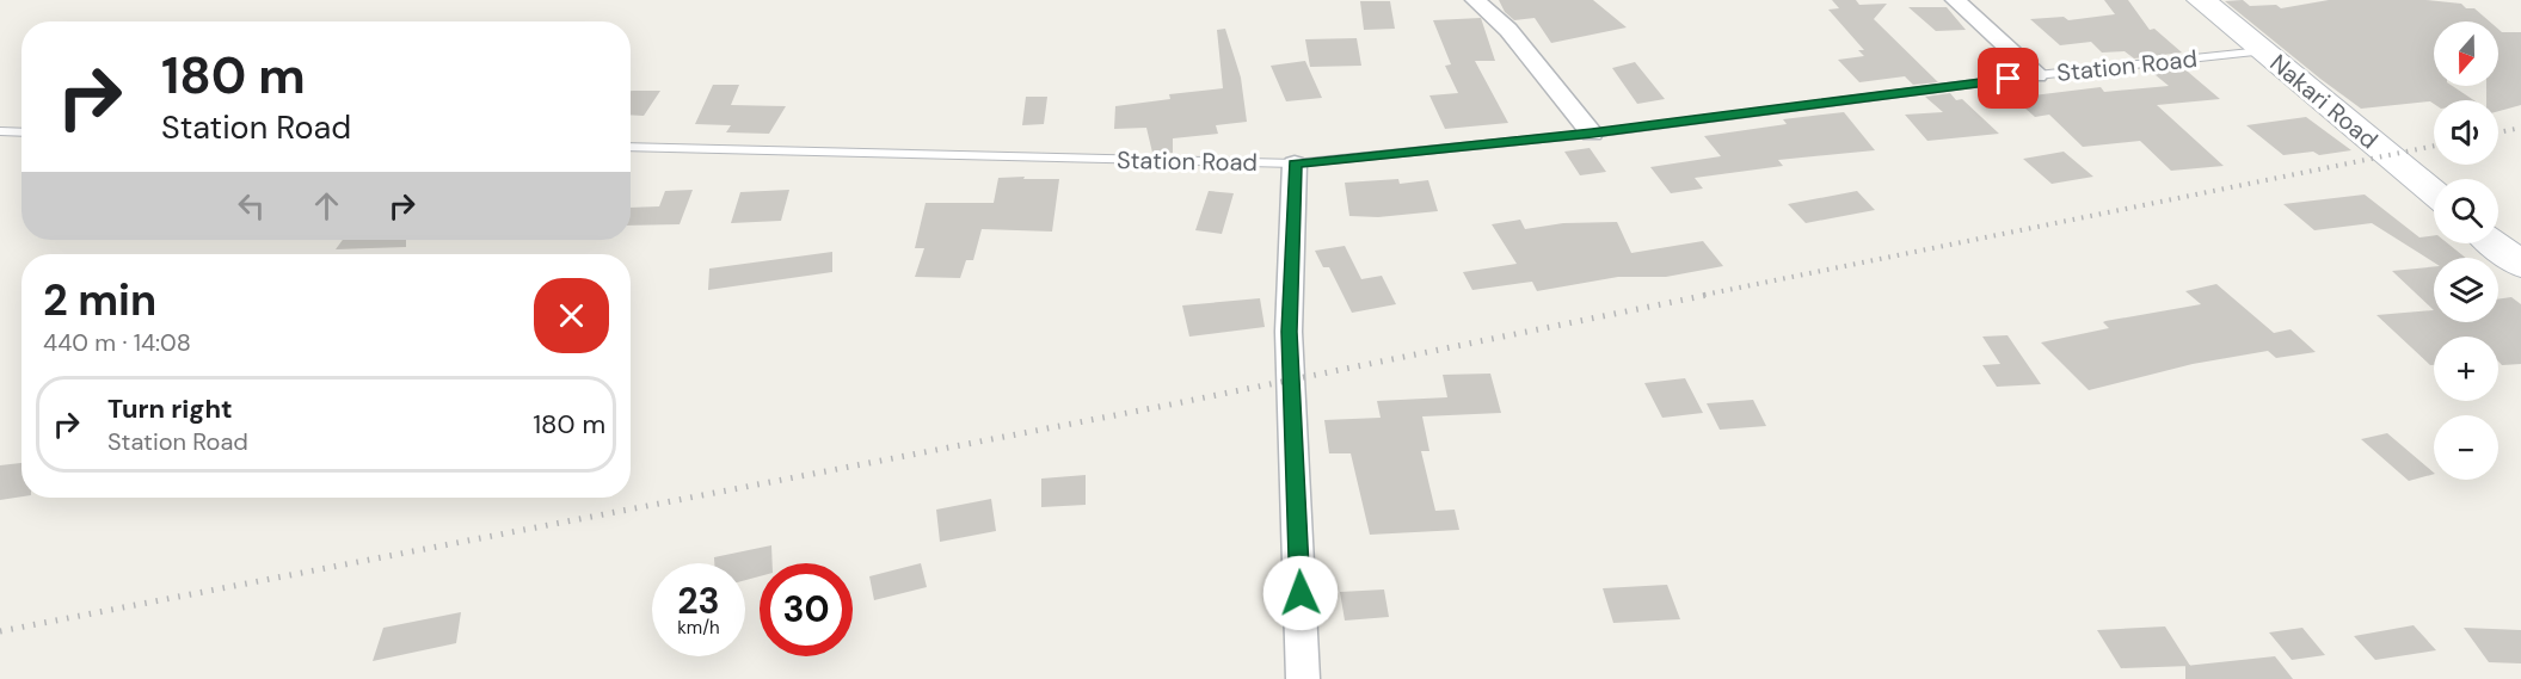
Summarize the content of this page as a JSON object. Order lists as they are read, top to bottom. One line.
{"streets":{"street":["Nakari Road"],"lane":["Station Road"]},"crossings":[["Station Road","Nakari Road"]],"north":"bottom","page":{"map_buttons":["+","−"],"turn":["180 m","Station Road"],"heading":["2 min","440 m · 14:08"],"list":[{"name":"Turn right","note":"Station Road","value":"180 m"}],"speed":"23 km/h","limit":"30"}}
